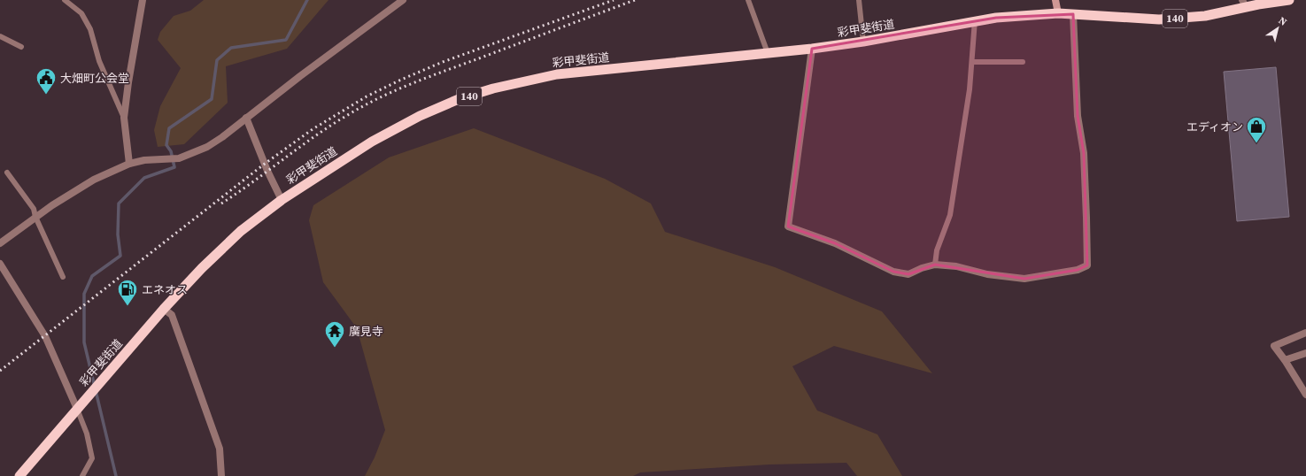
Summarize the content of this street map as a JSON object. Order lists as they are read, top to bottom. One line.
{"streets":{"highway":["140","彩甲斐街道"]},"places":{"public building":["大畑町公会堂"],"shop":["エディオン"],"fuel station":["エネオス"],"temple":["廣見寺"]},"north":"top right"}
